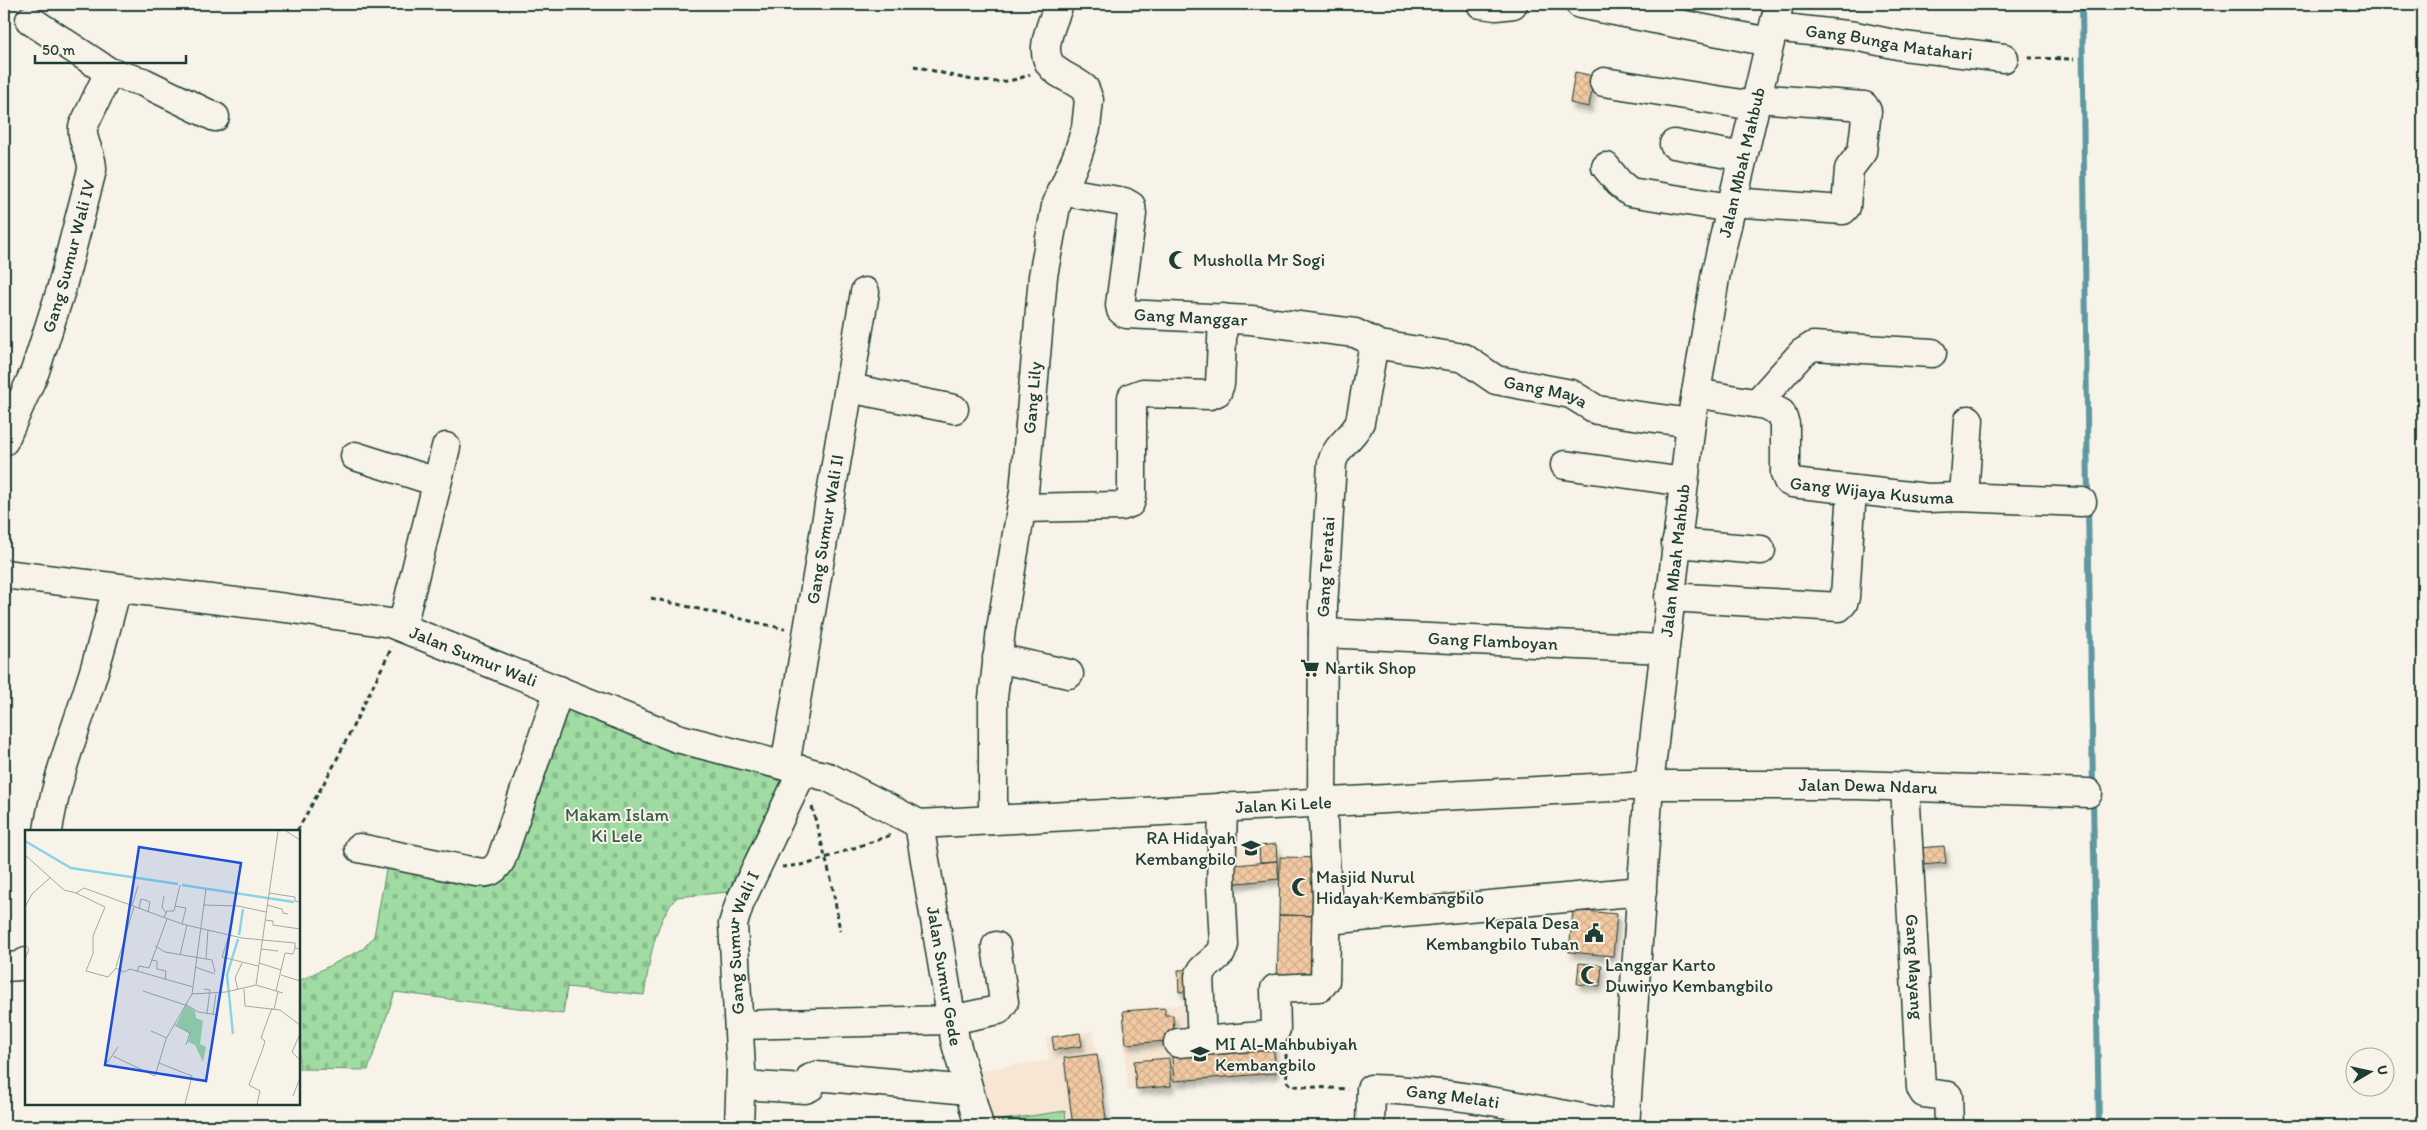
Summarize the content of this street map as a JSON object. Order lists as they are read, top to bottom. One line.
{"streets":{"street":["Gang Bunga Matahari","Jalan Mbah Mahbub","Gang Sumur Wali IV","Gang Manggar","Gang Maya","Gang Lily","Gang Wijaya Kusuma","Gang Sumur Wali II","Gang Teratai","Gang Flamboyan","Jalan Sumur Wali","Jalan Dewa Ndaru","Jalan Ki Lele","Gang Sumur Wali I","Gang Mayang","Jalan Sumur Gede","Gang Melati"]},"crossings":[["Gang Bunga Matahari","Jalan Mbah Mahbub"],["Jalan Mbah Mahbub","Gang Maya"],["Jalan Mbah Mahbub","Gang Wijaya Kusuma"],["Jalan Mbah Mahbub","Gang Flamboyan"],["Jalan Mbah Mahbub","Jalan Dewa Ndaru"],["Jalan Mbah Mahbub","Jalan Ki Lele"],["Jalan Mbah Mahbub","Gang Melati"],["Gang Manggar","Gang Maya"],["Gang Manggar","Gang Lily"],["Gang Manggar","Gang Teratai"],["Gang Maya","Gang Teratai"],["Gang Lily","Jalan Ki Lele"],["Gang Sumur Wali II","Jalan Sumur Wali"],["Gang Sumur Wali II","Gang Sumur Wali I"],["Gang Teratai","Gang Flamboyan"],["Gang Teratai","Jalan Ki Lele"],["Jalan Sumur Wali","Jalan Ki Lele"],["Jalan Sumur Wali","Gang Sumur Wali I"],["Jalan Sumur Wali","Jalan Sumur Gede"],["Jalan Dewa Ndaru","Jalan Ki Lele"],["Jalan Dewa Ndaru","Gang Mayang"],["Jalan Ki Lele","Jalan Sumur Gede"]],"parks":["Makam Islam Ki Lele"],"places":{"mosque":["Musholla Mr Sogi","Masjid Nurul Hidayah Kembangbilo","Langgar Karto Duwiryo Kembangbilo"],"supermarket":["Nartik Shop"],"school or university":["RA Hidayah Kembangbilo","MI Al-Mahbubiyah Kembangbilo"],"public building":["Kepala Desa Kembangbilo Tuban"]},"scale_bar":"50 m","north":"right"}
